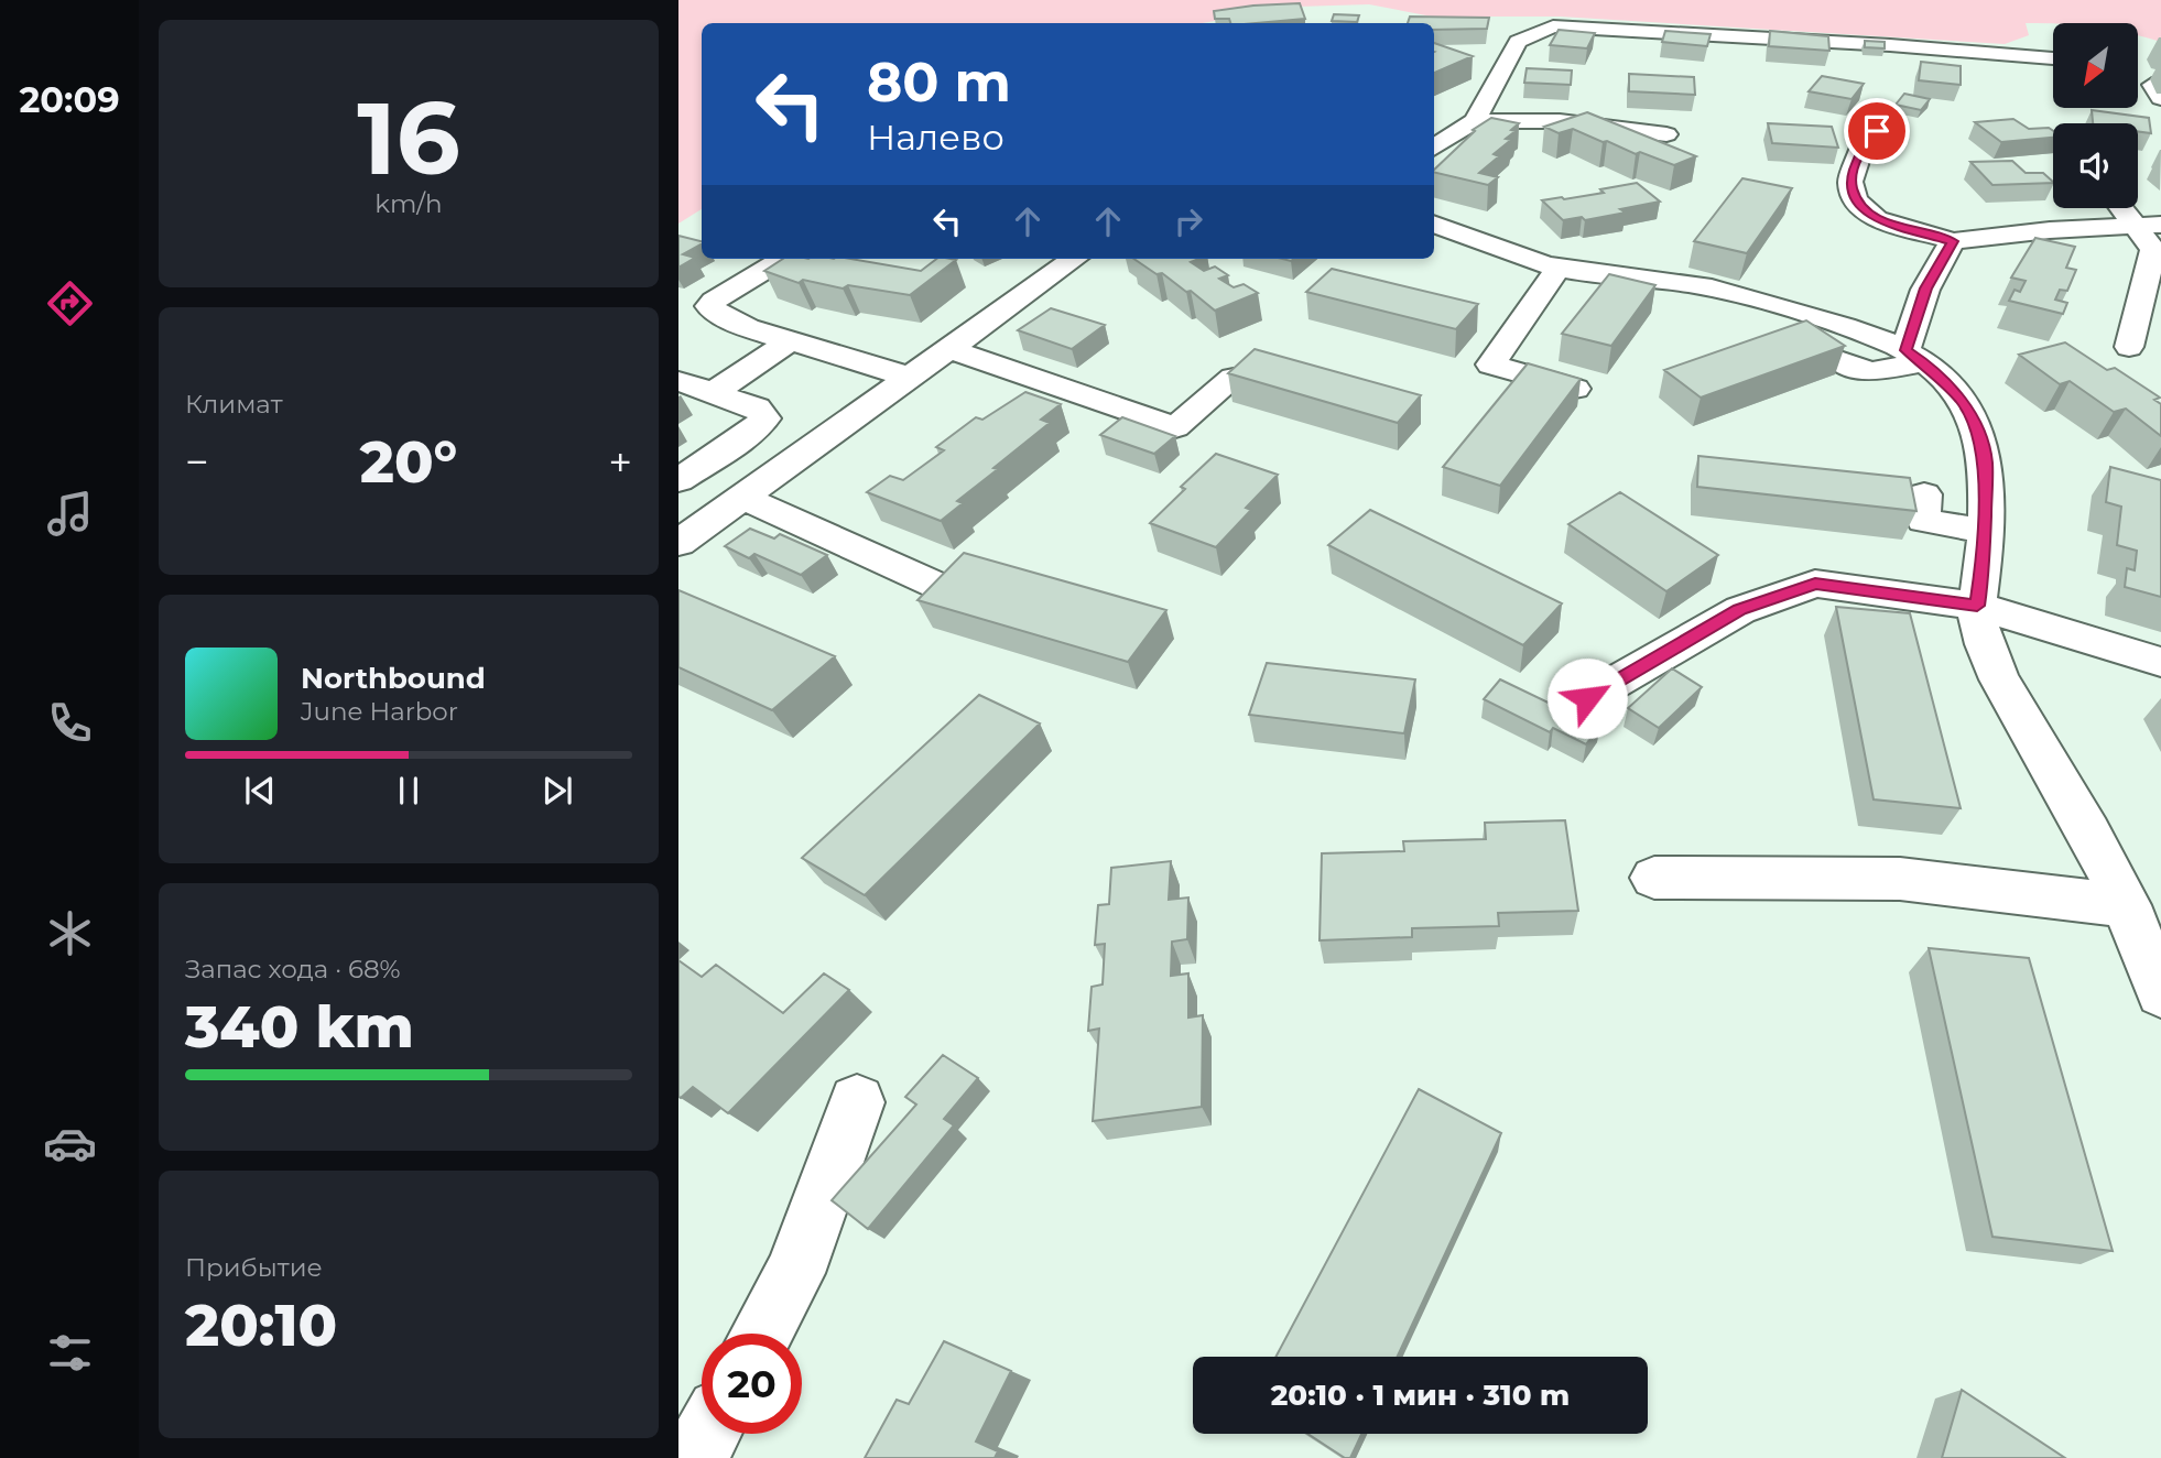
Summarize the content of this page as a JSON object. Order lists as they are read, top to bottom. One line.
{"north":"bottom left","page":{"tabs":"20:09","tile":[["16","km/h"],"Климат",["Запас хода · 68%","340 km"],["Прибытие","20:10"]],"turn":["80 m","Налево"],"heat":["−","20°","+"],"song":["Northbound","June Harbor"],"limit":"20","trip":"20:10 · 1 мин · 310 m"}}
